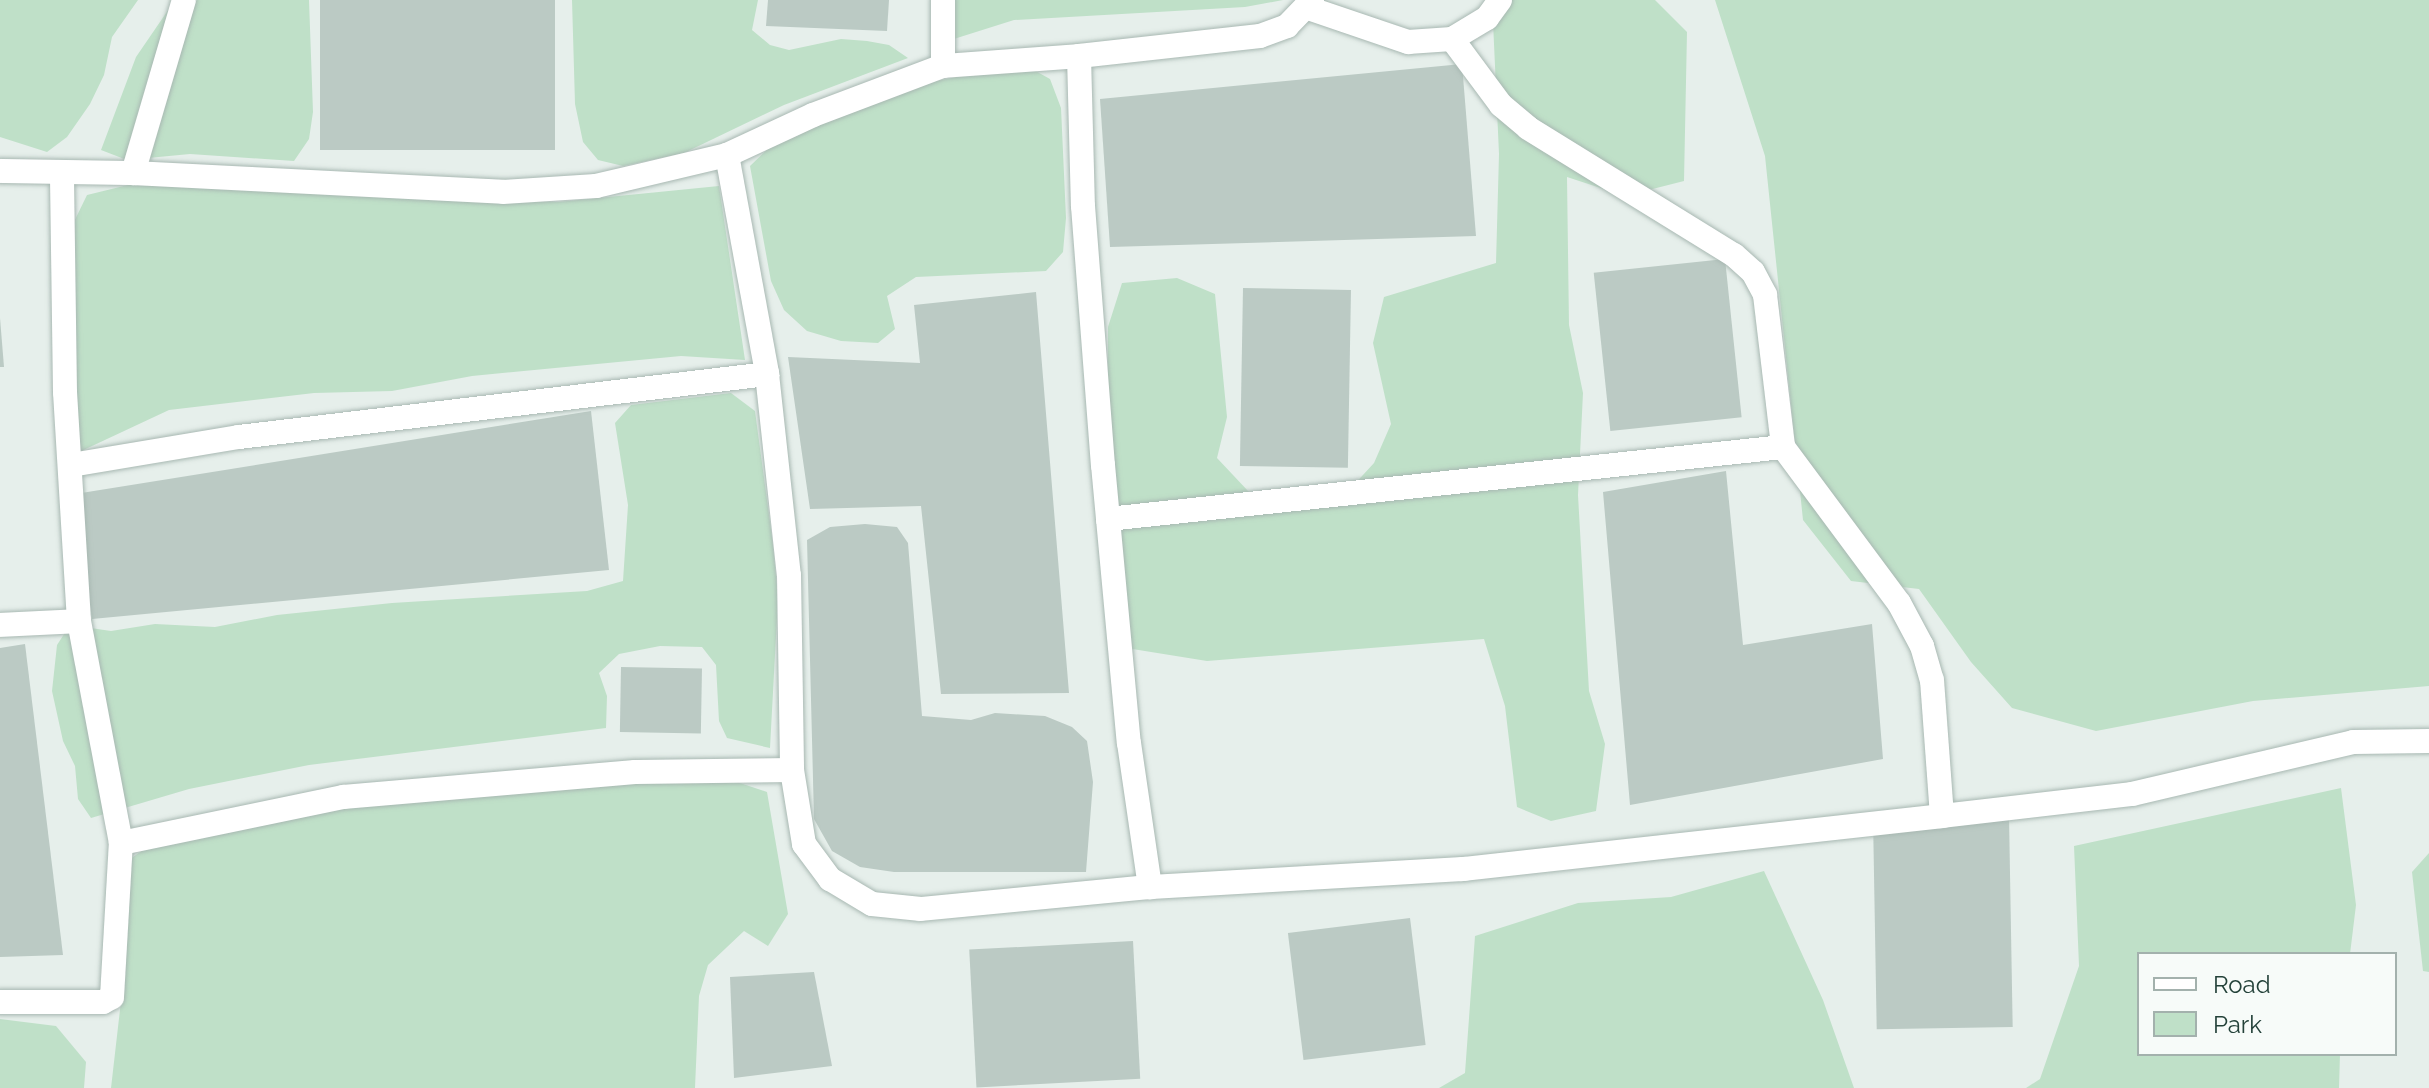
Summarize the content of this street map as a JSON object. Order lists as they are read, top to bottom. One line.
{"legend":["Road","Park"]}
